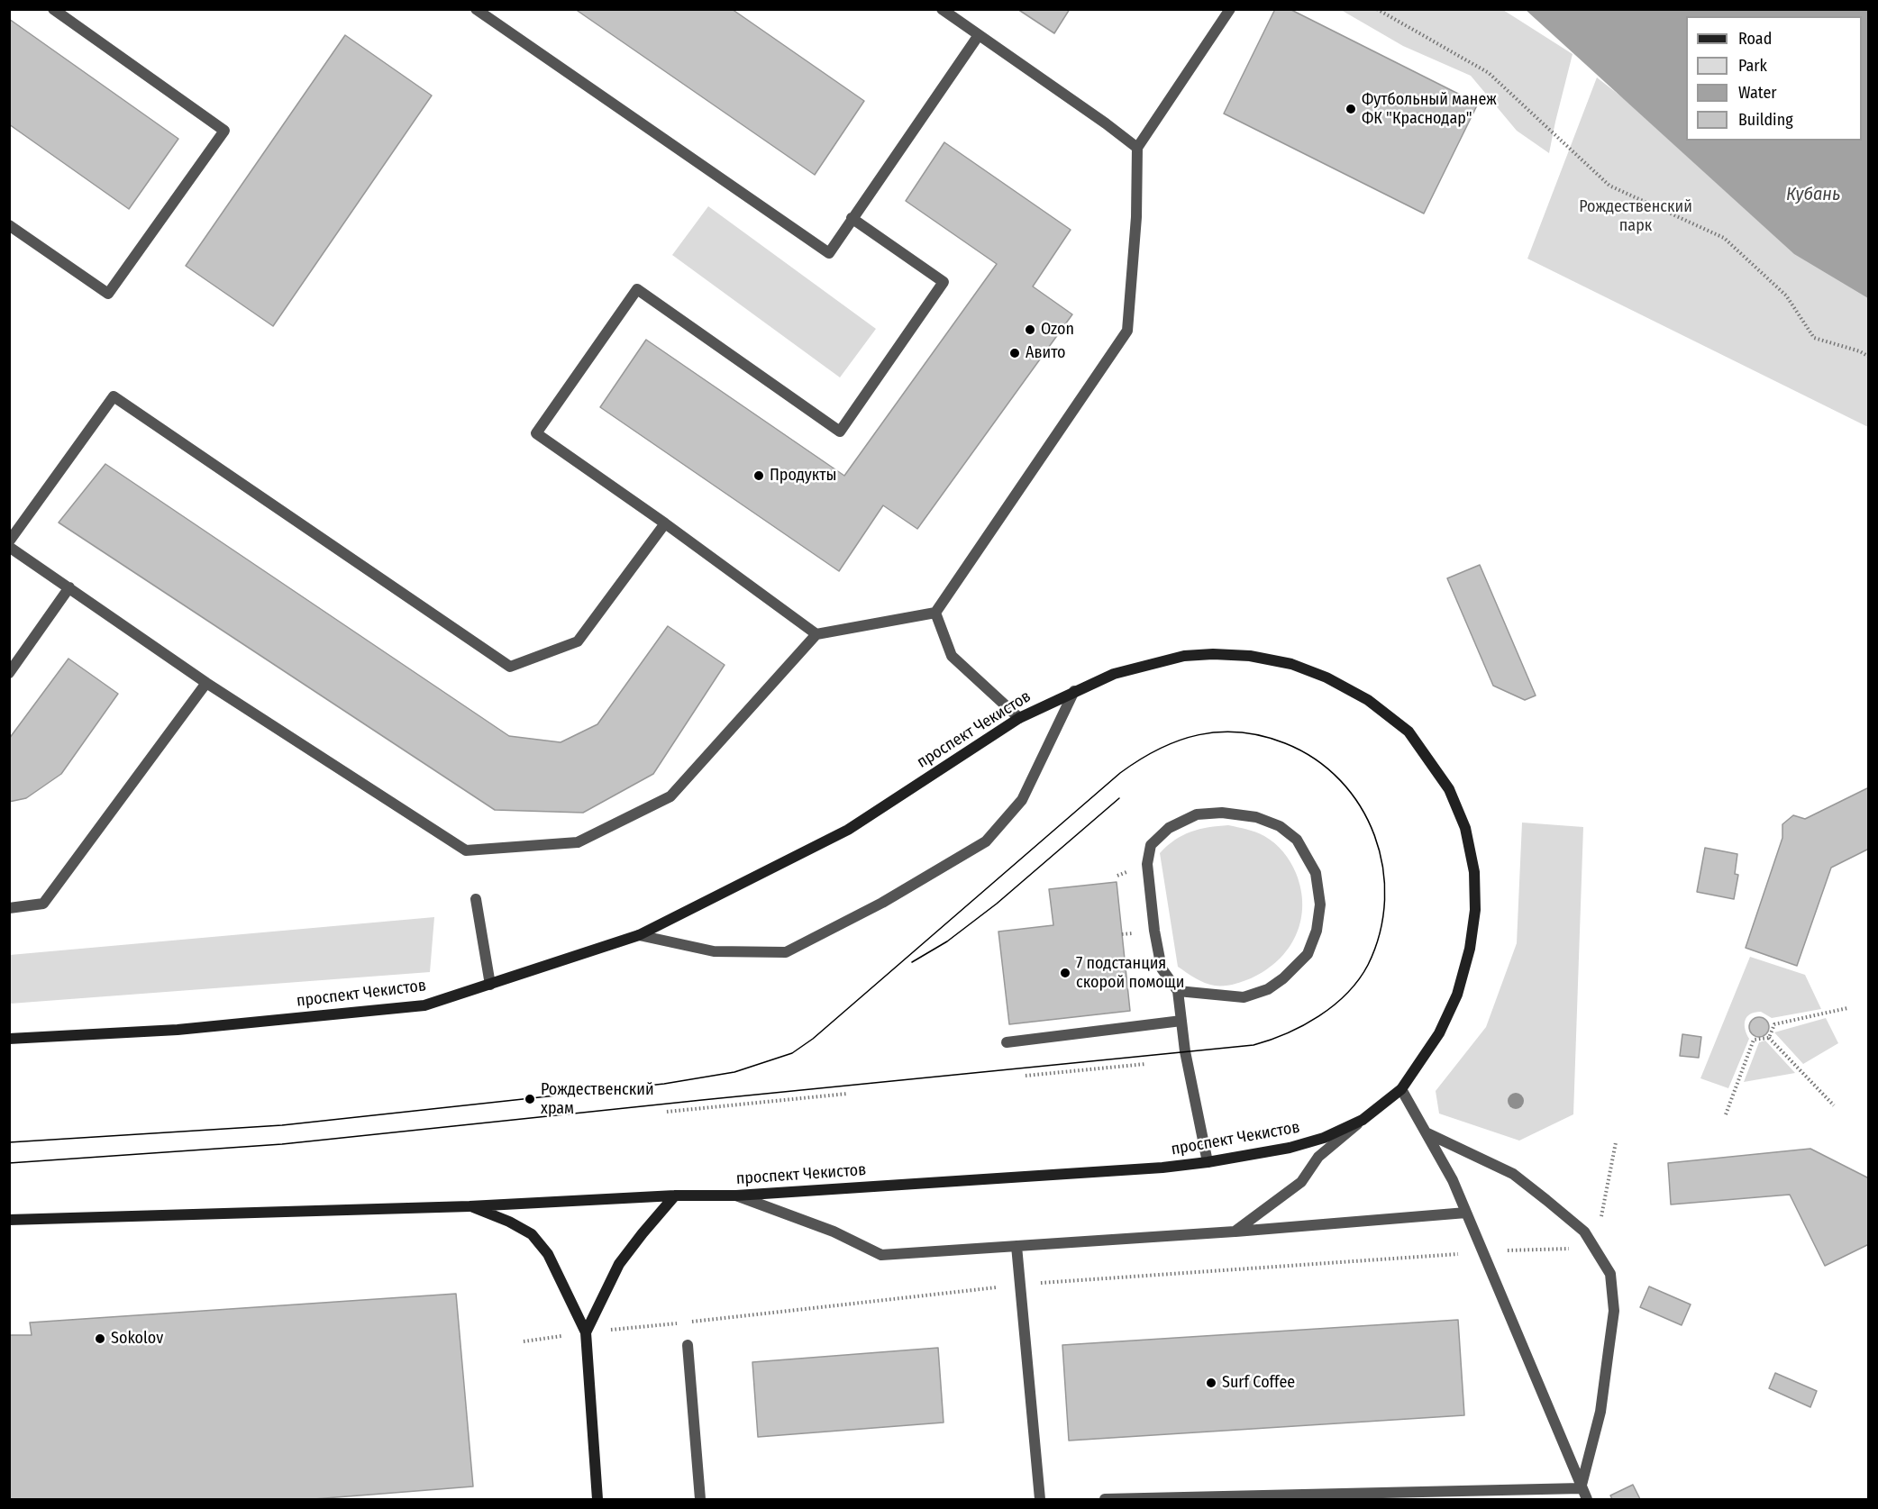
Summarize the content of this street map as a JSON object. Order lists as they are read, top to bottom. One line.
{"streets":{"main road":["проспект Чекистов"]},"water":["Кубань"],"parks":["Рождественский парк"],"places":["Футбольный манеж ФК \"Краснодар\"","Ozon","Авито","Продукты","7 подстанция скорой помощи","Рождественский храм","Sokolov","Surf Coffee"],"legend":["Road","Park","Water","Building"]}
